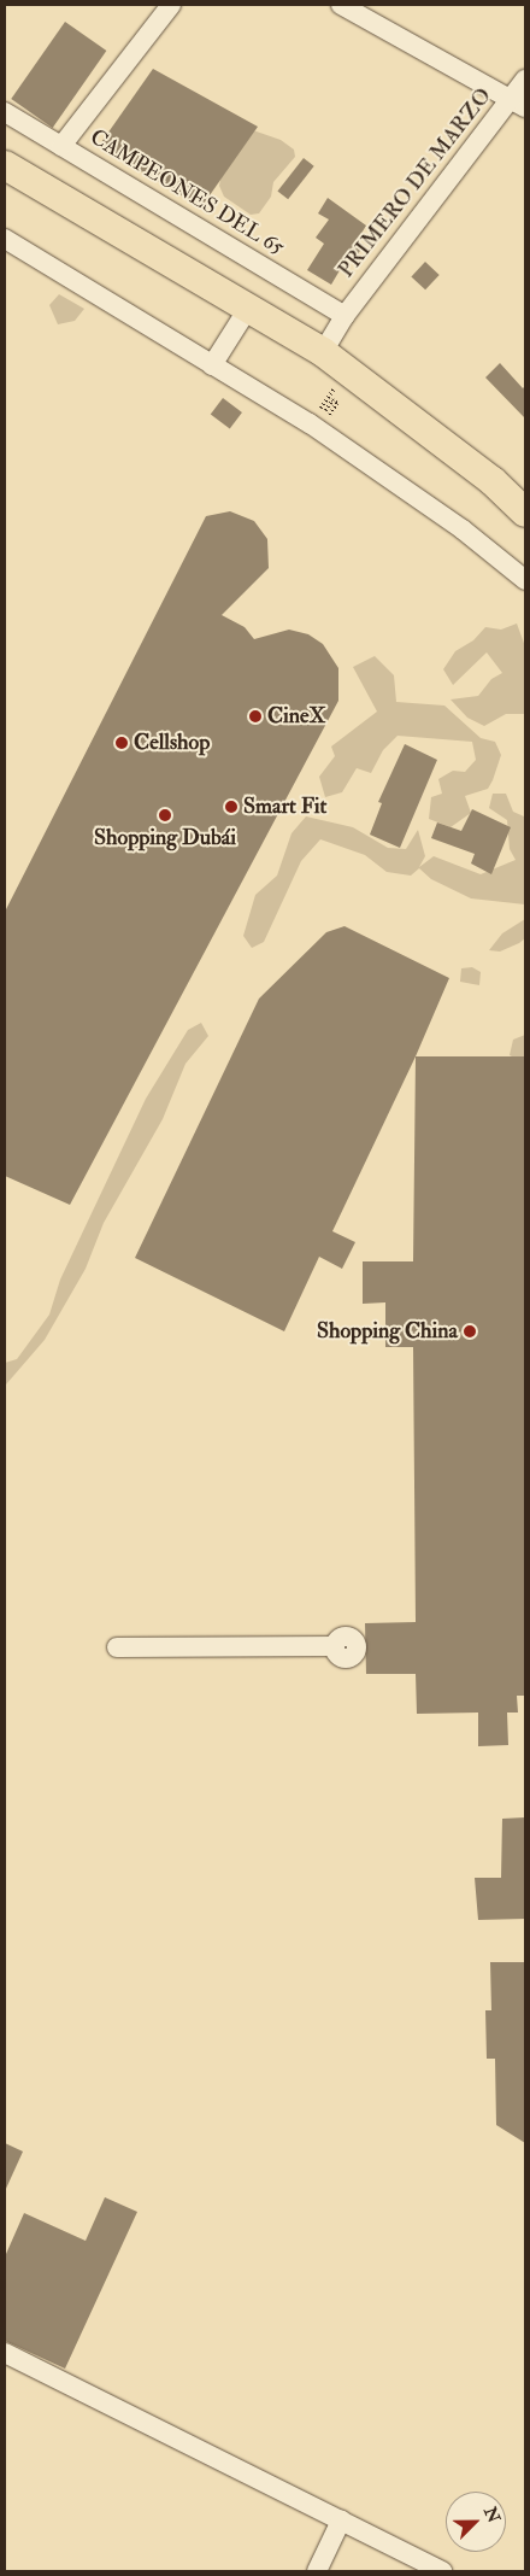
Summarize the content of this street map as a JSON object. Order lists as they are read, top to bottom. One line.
{"streets":{"street":["PRIMERO DE MARZO","CAMPEONES DEL 65"]},"crossings":[["PRIMERO DE MARZO","CAMPEONES DEL 65"]],"places":["CineX","Cellshop","Smart Fit","Shopping Dubái","Shopping China"],"north":"top right"}
